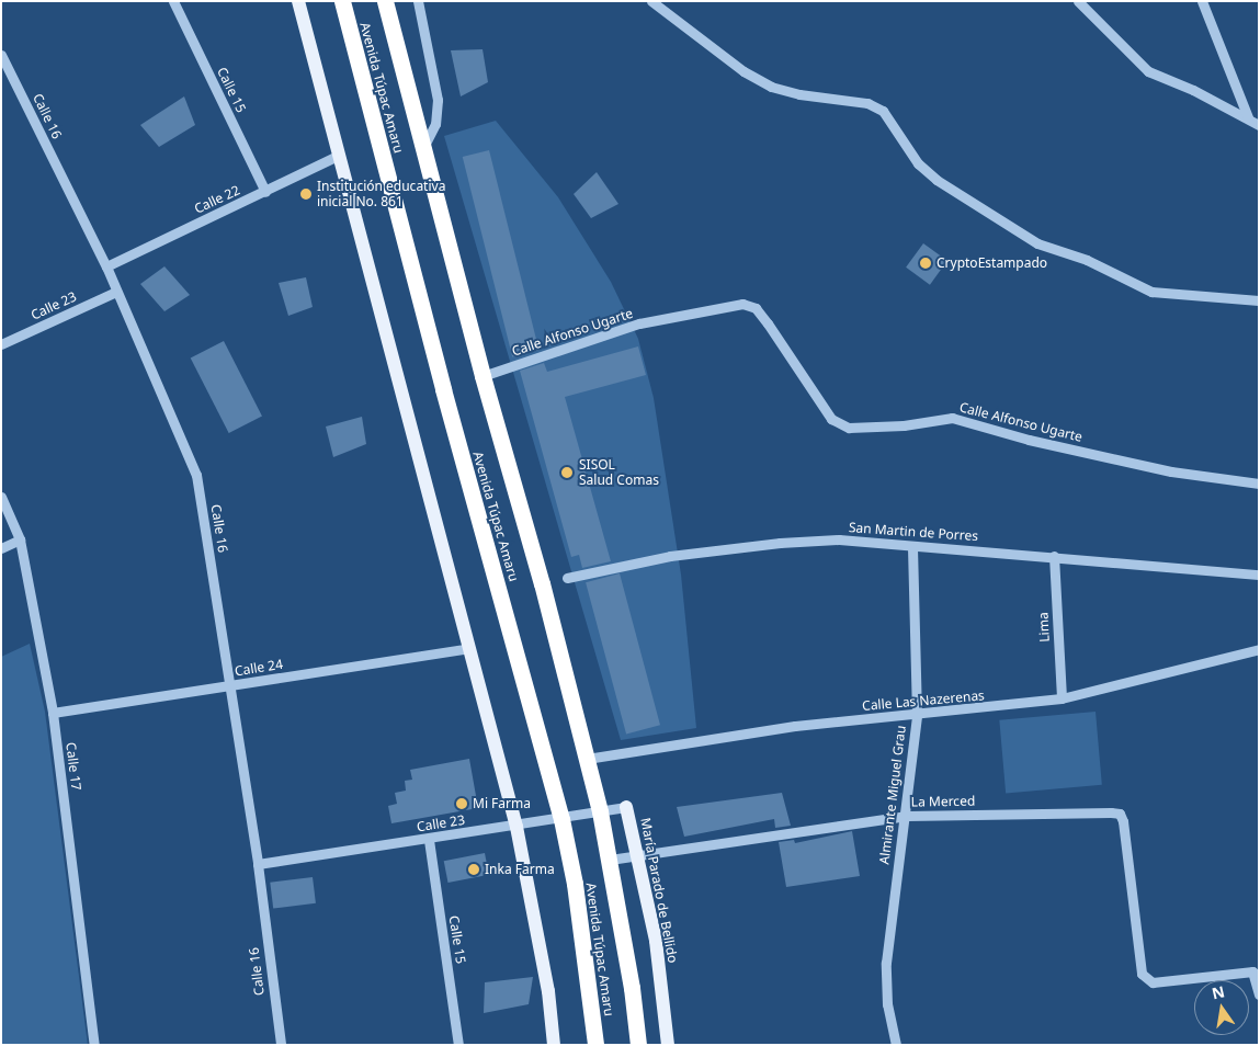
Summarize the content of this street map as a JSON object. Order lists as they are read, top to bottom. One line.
{"streets":{"highway":["Avenida Túpac Amaru"],"main road":["María Parado de Bellido"],"street":["Calle 15","Calle 16","Calle 22","Calle 23","Calle Alfonso Ugarte","San Martin de Porres","Lima","Calle 24","Calle Las Nazerenas","Calle 17","Almirante Miguel Grau","La Merced"]},"crossings":[["Avenida Túpac Amaru","Calle 23"],["Avenida Túpac Amaru","Calle Alfonso Ugarte"],["Avenida Túpac Amaru","Calle Las Nazerenas"],["Avenida Túpac Amaru","La Merced"],["Calle 15","Calle 22"],["Calle 15","Calle 23"],["Calle 16","Calle 22"],["Calle 16","Calle 23"],["Calle 16","Calle 24"],["Calle 23","María Parado de Bellido"],["San Martin de Porres","Lima"],["San Martin de Porres","Almirante Miguel Grau"],["Lima","Calle Las Nazerenas"],["Calle 24","Calle 17"],["Calle Las Nazerenas","Almirante Miguel Grau"],["Almirante Miguel Grau","La Merced"],["La Merced","María Parado de Bellido"]],"places":["Institución educativa inicial No. 861","CryptoEstampado","SISOL Salud Comas","Mi Farma","Inka Farma"],"north":"top"}
